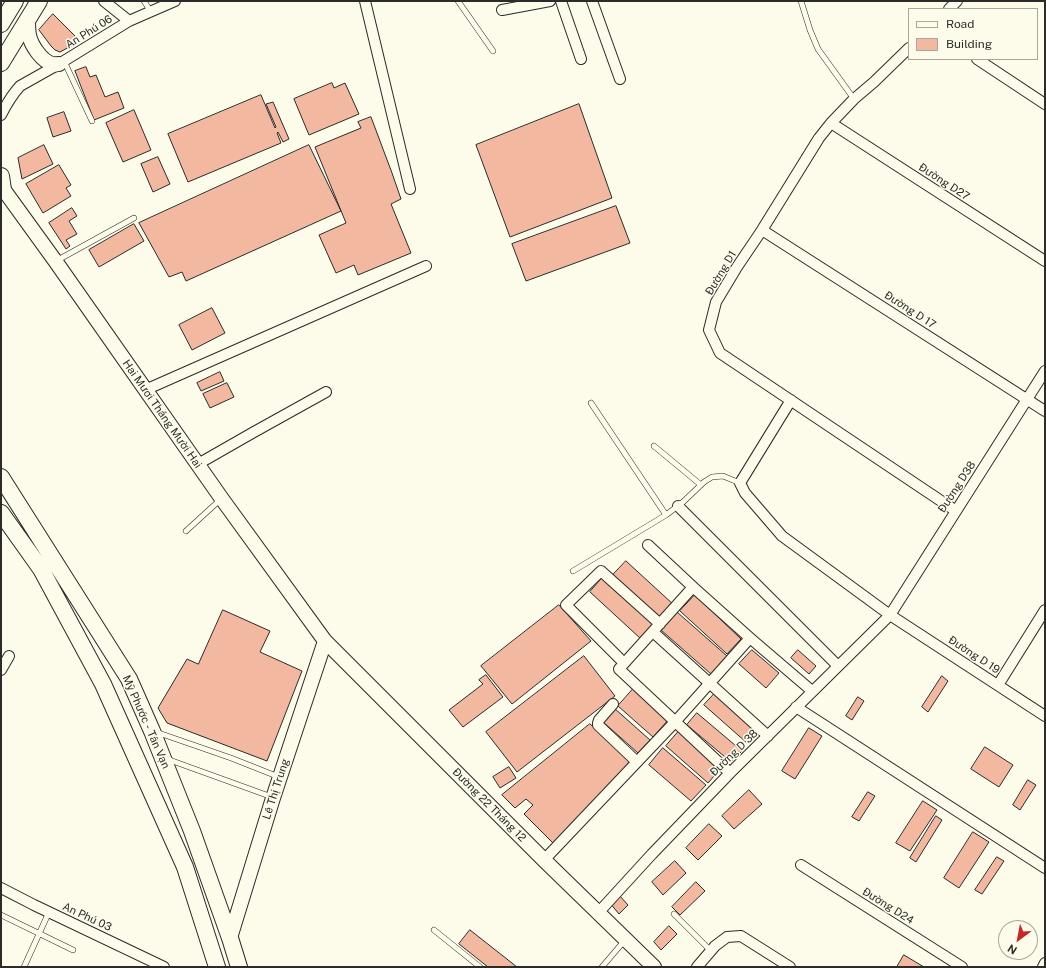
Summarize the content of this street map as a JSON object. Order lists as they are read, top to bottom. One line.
{"streets":{"main road":["Hai Mươi Tháng Mười Hai","Mỹ Phước - Tân Vạn","Lê Thị Trung","Đường 22 Tháng 12"],"street":["An Phú 06","Đường D27","Đường D1","Đường D 17","Đường D38","Đường D 19","Đường D 38","Đường D24","An Phú 03"]},"crossings":[["Đường D27","Đường D1"],["Đường D1","Đường D 17"],["Đường D1","Đường D38"],["Đường D 17","Đường D38"],["Hai Mươi Tháng Mười Hai","Lê Thị Trung"],["Hai Mươi Tháng Mười Hai","Đường 22 Tháng 12"],["Đường D38","Đường D 19"],["Đường D38","Đường D 38"],["Đường D 19","Đường D 38"],["Mỹ Phước - Tân Vạn","Lê Thị Trung"],["Đường D 38","Đường 22 Tháng 12"],["Lê Thị Trung","Đường 22 Tháng 12"]],"legend":["Road","Building"],"north":"bottom left"}
